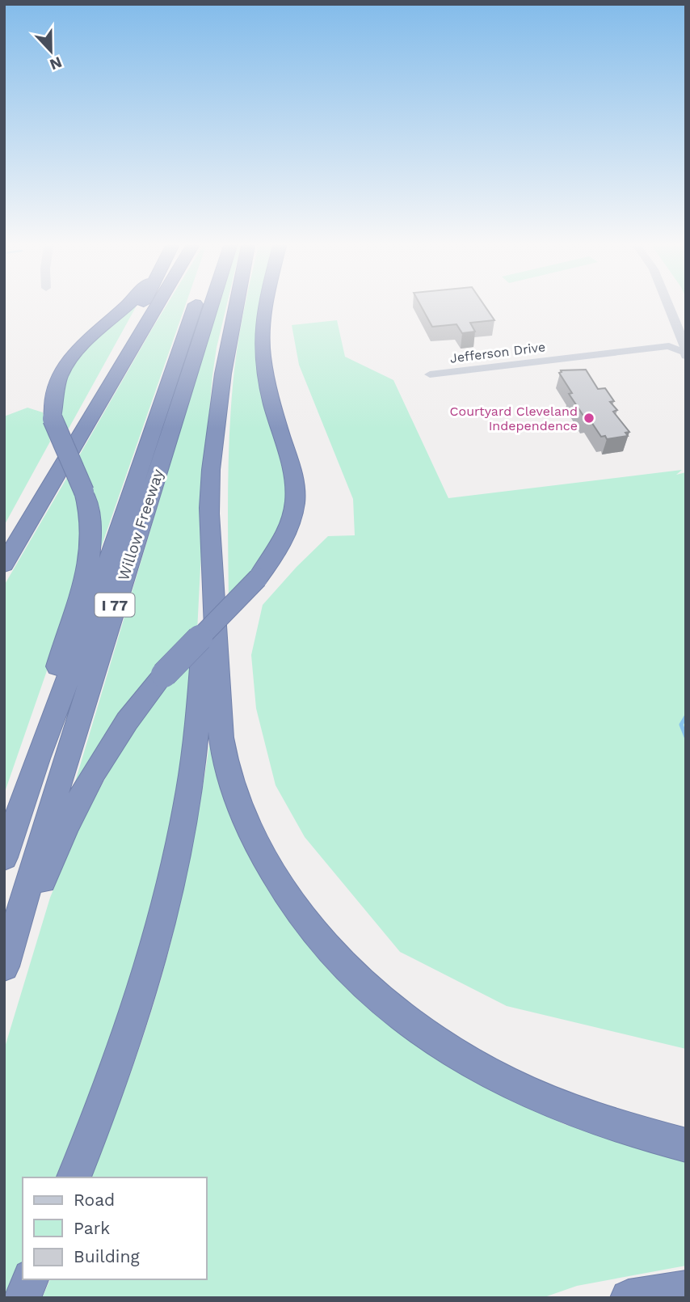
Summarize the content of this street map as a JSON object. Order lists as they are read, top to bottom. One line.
{"streets":{"highway":["Willow Freeway","I 77"],"street":["Jefferson Drive"]},"places":["Courtyard Cleveland Independence"],"legend":["Road","Park","Building"],"north":"bottom"}
